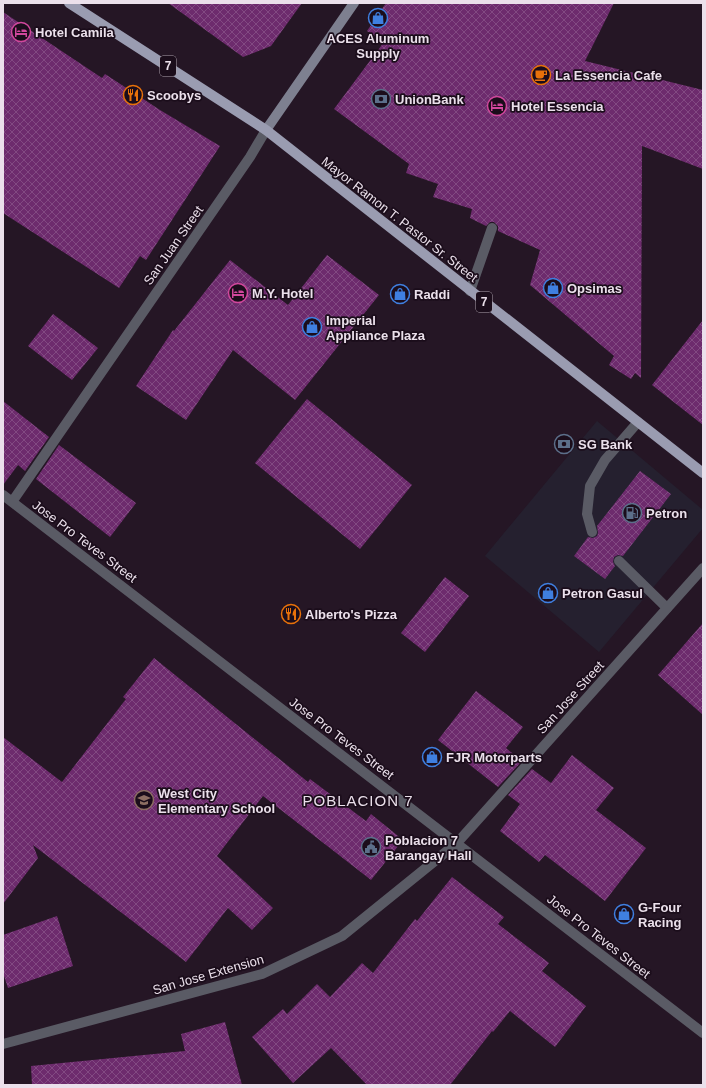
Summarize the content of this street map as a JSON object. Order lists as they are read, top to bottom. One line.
{"streets":{"main road":["7","Mayor Ramon T. Pastor Sr. Street","San Juan Street"],"street":["Jose Pro Teves Street","San Jose Street","San Jose Extension"]},"crossings":[["Mayor Ramon T. Pastor Sr. Street","San Juan Street"],["San Juan Street","Jose Pro Teves Street"],["Jose Pro Teves Street","San Jose Street"],["Jose Pro Teves Street","San Jose Extension"],["San Jose Street","San Jose Extension"]],"districts":["POBLACION 7"],"places":{"shop":["ACES Aluminum Supply","Opsimas","Raddi","Imperial Appliance Plaza","Petron Gasul","FJR Motorparts","G-Four Racing"],"hotel":["Hotel Camila","Hotel Essencia","M.Y. Hotel"],"cafe":["La Essencia Cafe"],"restaurant":["Scoobys","Alberto's Pizza"],"bank":["UnionBank","SG Bank"],"fuel station":["Petron"],"school or university":["West City Elementary School"],"public building":["Poblacion 7 Barangay Hall"]}}
